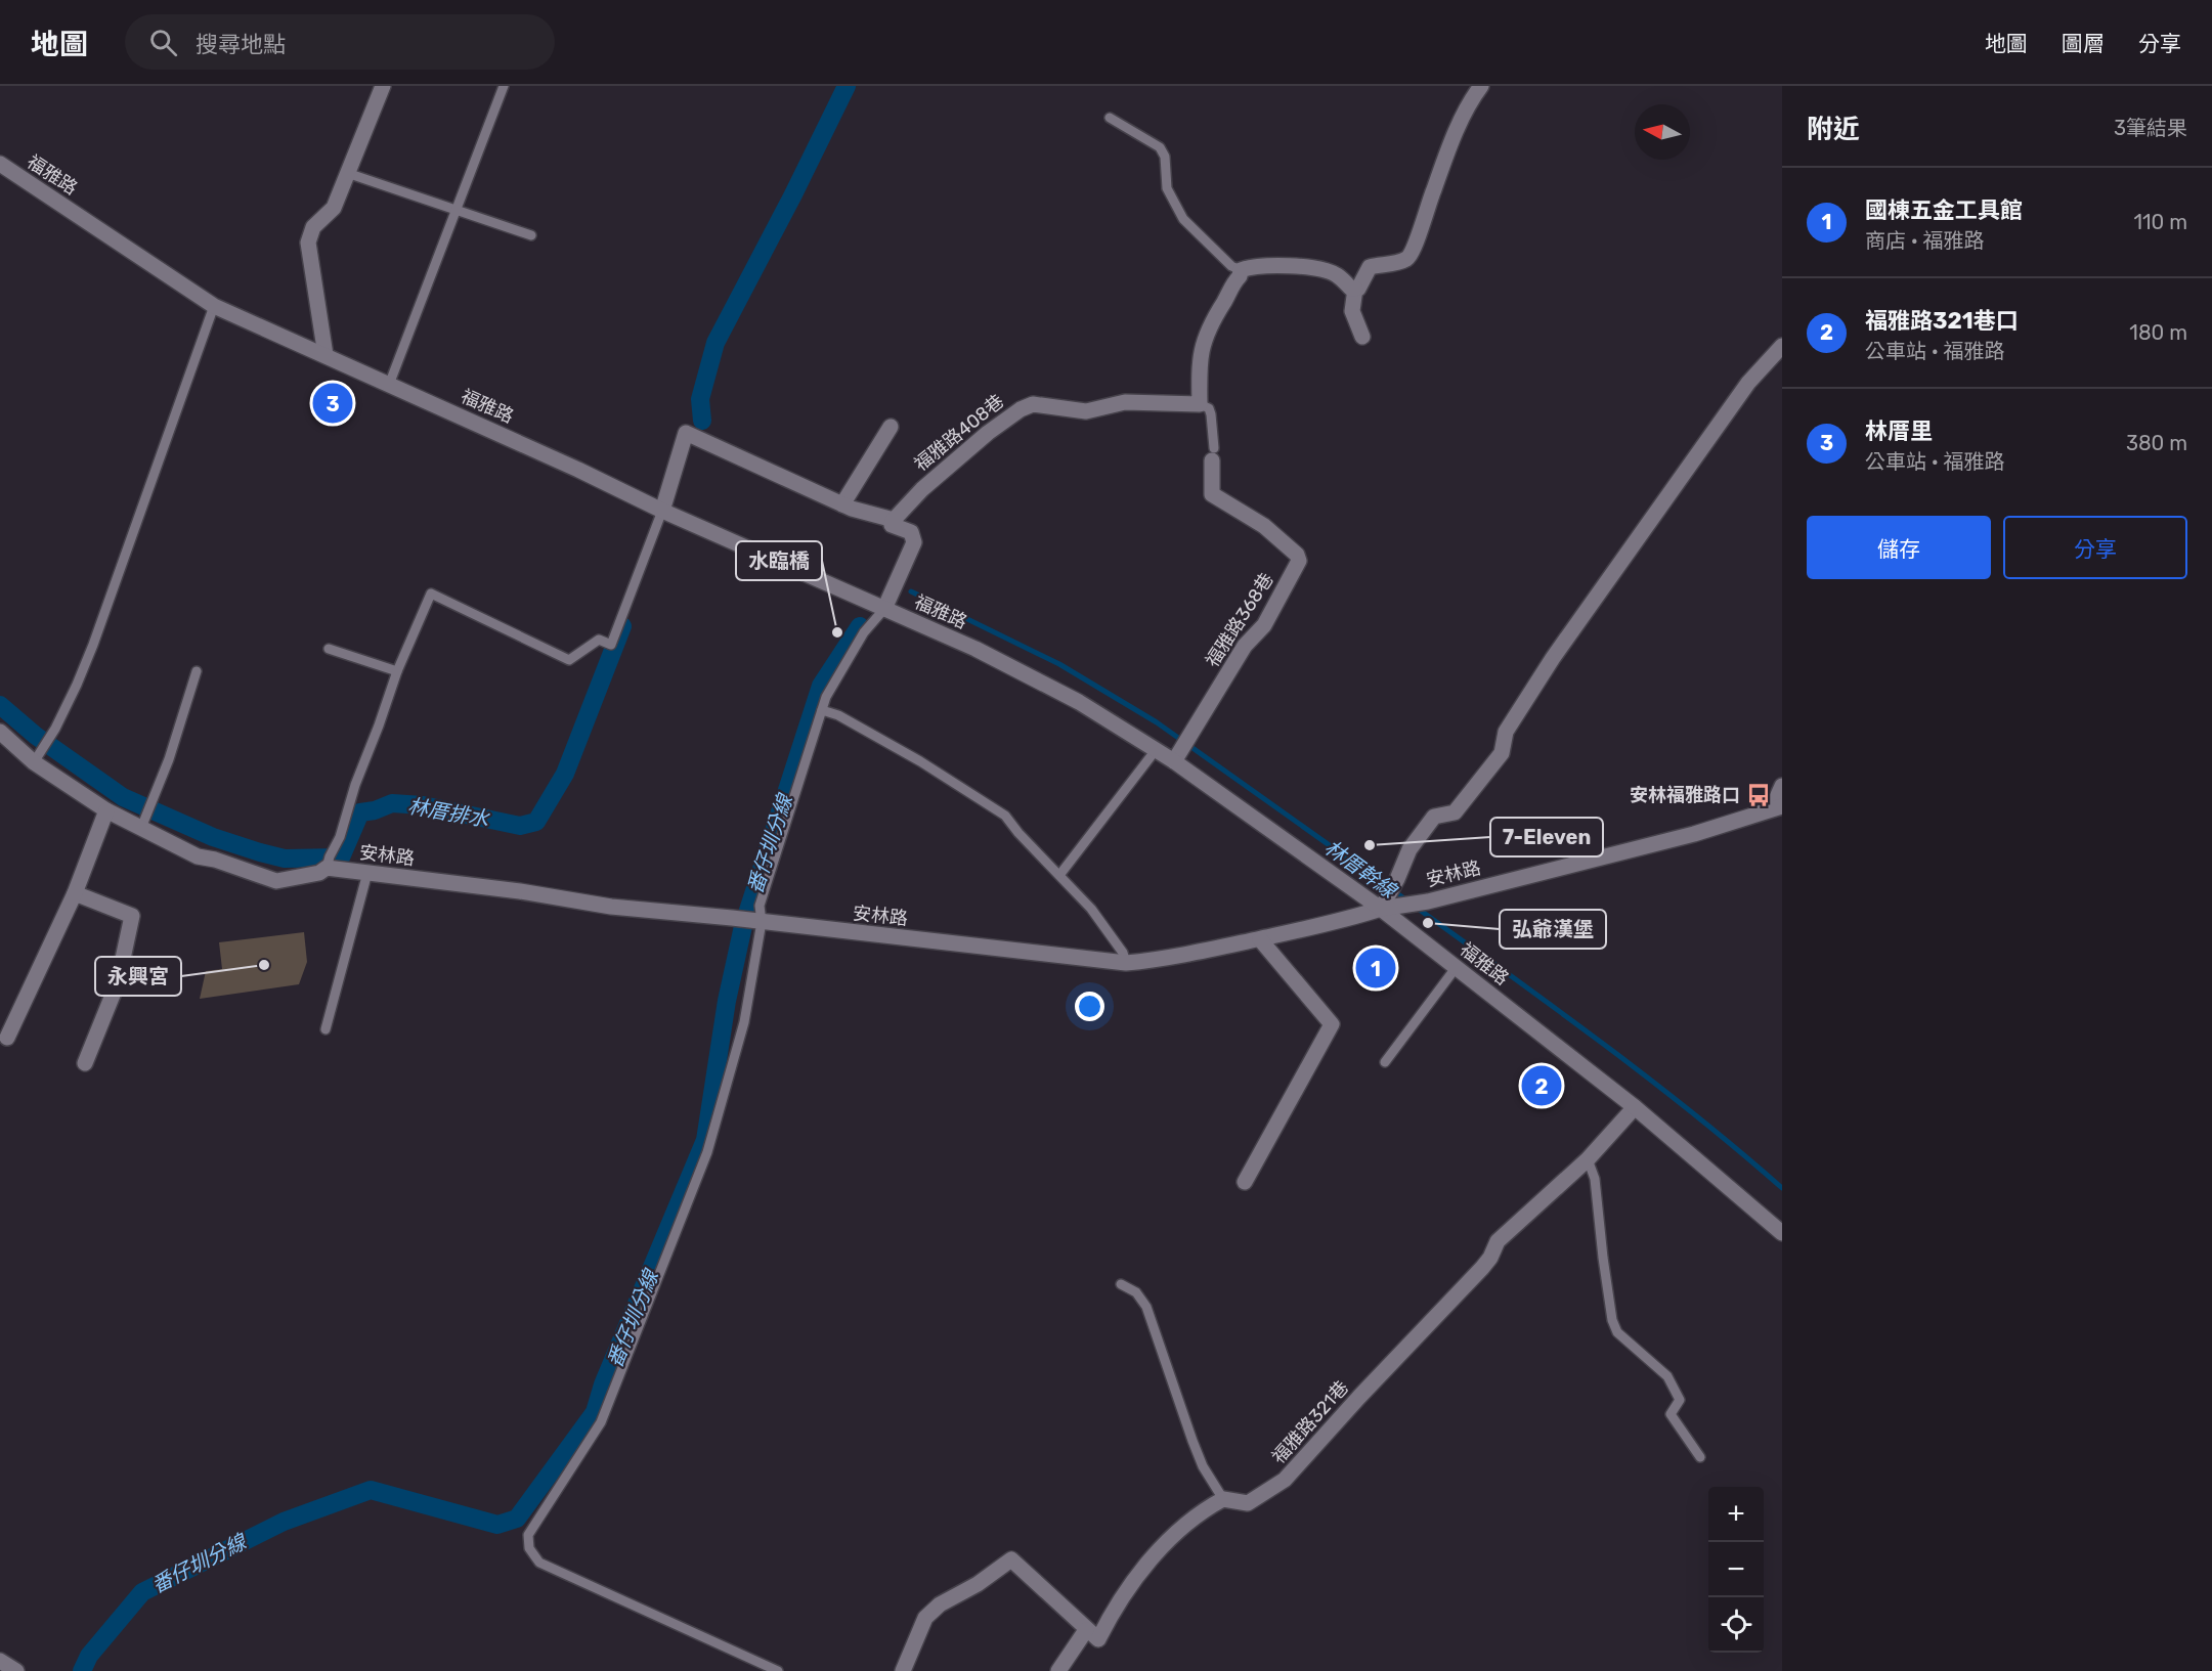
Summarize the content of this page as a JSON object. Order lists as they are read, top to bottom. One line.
{"streets":{"street":["福雅路","福雅路408巷","福雅路368巷","安林路","福雅路321巷"]},"crossings":[["福雅路","福雅路368巷"],["福雅路","安林路"],["福雅路","福雅路321巷"]],"water":["林厝排水","番仔圳分線","林厝幹線"],"places":{"other":["水臨橋","7-Eleven","弘爺漢堡","永興宮"],"bus stop":["安林福雅路口"]},"north":"left","page":{"header":"地圖","search":"搜尋地點","nav":["地圖","圖層","分享"],"heading":["附近","3筆結果"],"list":[{"mark":"1","name":"國棟五金工具館","note":"商店 · 福雅路","value":"110 m"},{"mark":"2","name":"福雅路321巷口","note":"公車站 · 福雅路","value":"180 m"},{"mark":"3","name":"林厝里","note":"公車站 · 福雅路","value":"380 m"}],"pins":["3","1","2"],"buttons":["儲存","分享"],"map_buttons":["+","−"]}}
